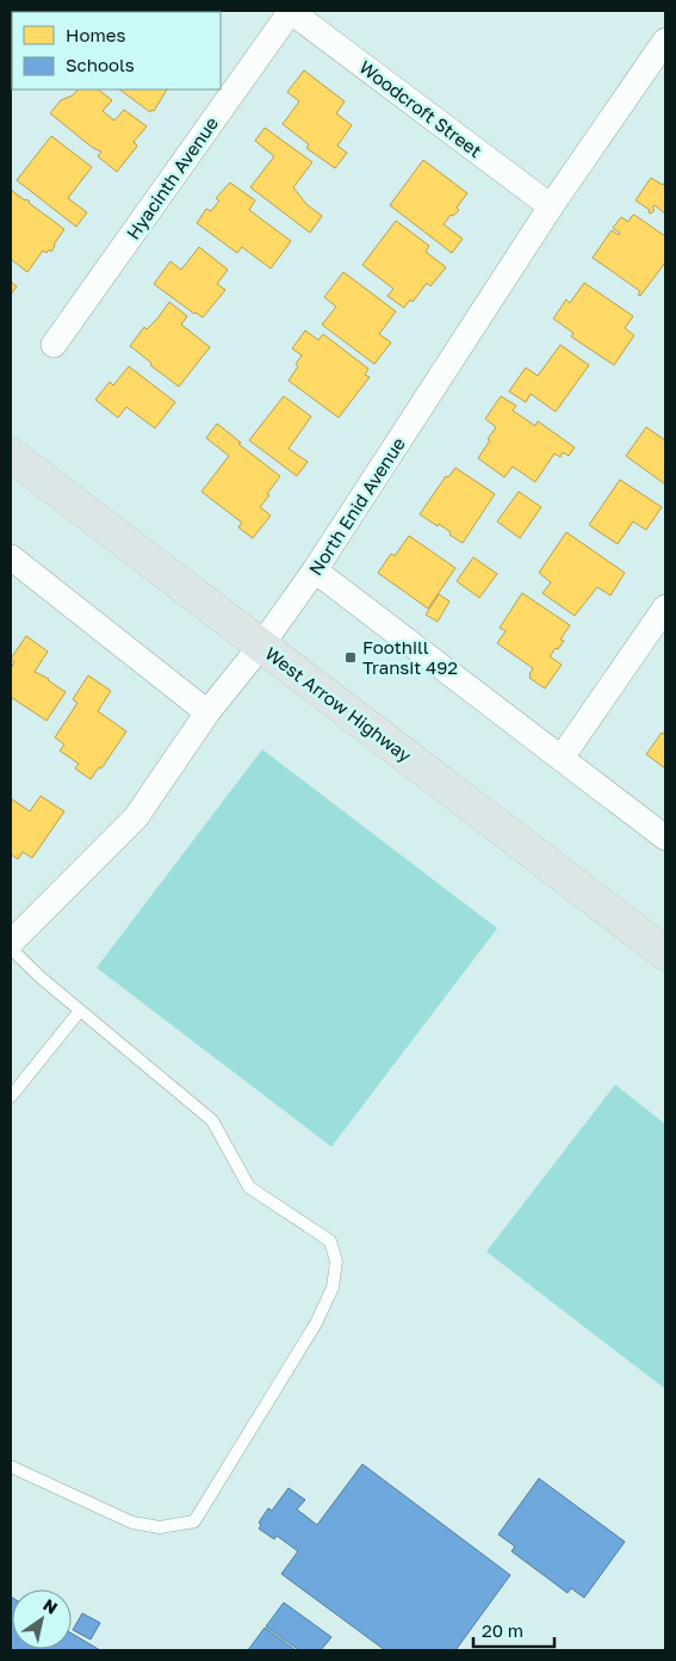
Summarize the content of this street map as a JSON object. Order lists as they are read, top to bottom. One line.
{"streets":{"main road":["West Arrow Highway"],"street":["Woodcroft Street","Hyacinth Avenue","North Enid Avenue"]},"crossings":[["Woodcroft Street","Hyacinth Avenue"],["Woodcroft Street","North Enid Avenue"],["North Enid Avenue","West Arrow Highway"]],"places":{"transit":["Foothill Transit 492"]},"legend":["Homes","Schools"],"scale_bar":"20 m","north":"top right"}
